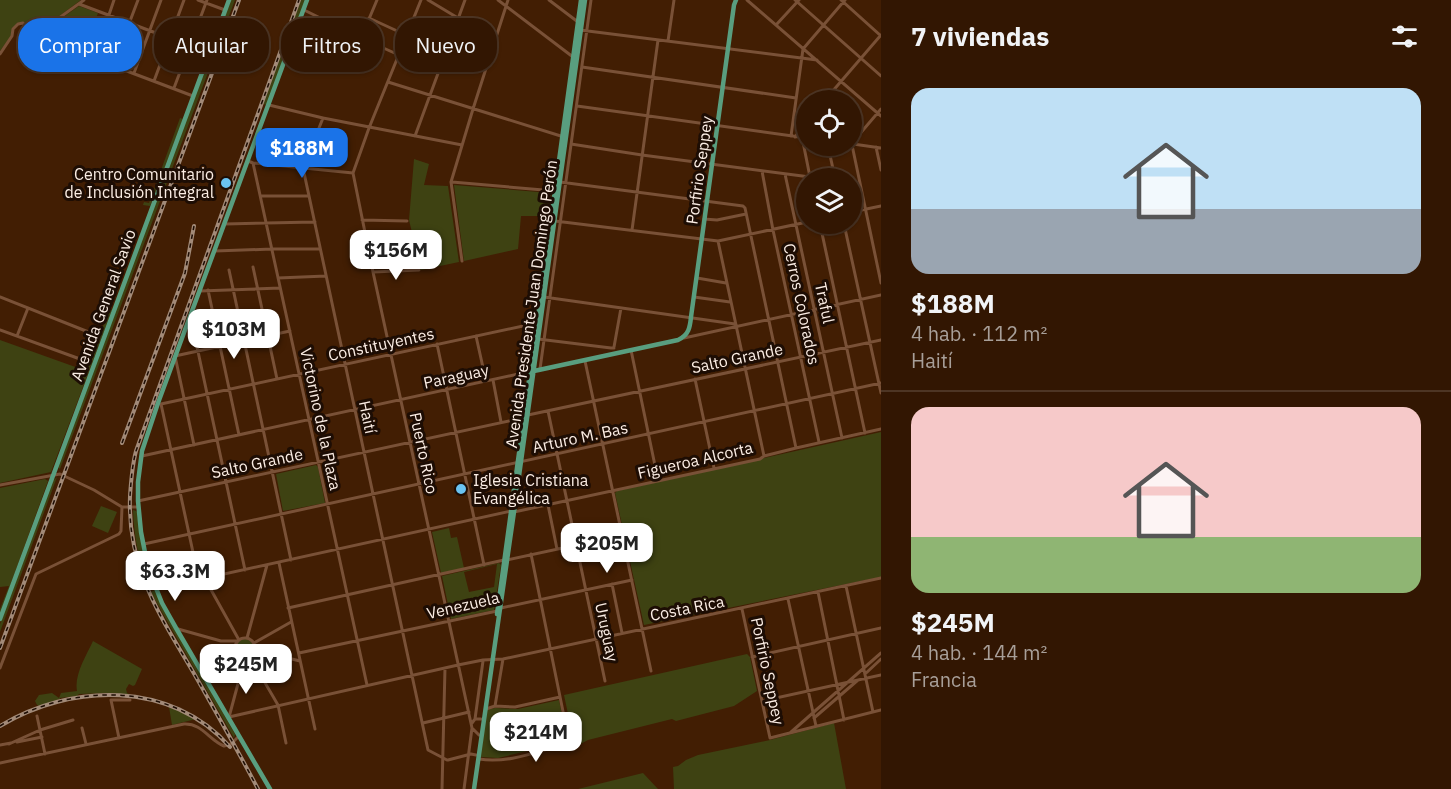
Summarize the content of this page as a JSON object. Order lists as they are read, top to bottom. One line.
{"streets":{"main road":["Porfirio Seppey","Avenida Presidente Juan Domingo Perón","Avenida General Savio","Paraguay"],"street":["Traful","Cerros Colorados","Constituyentes","Salto Grande","Haití","Victorino de la Plaza","Arturo M. Bas","Puerto Rico","Figueroa Alcorta","Venezuela","Costa Rica","Uruguay"]},"crossings":[["Porfirio Seppey","Paraguay"],["Porfirio Seppey","Costa Rica"],["Traful","Salto Grande"],["Traful","Paraguay"],["Traful","Arturo M. Bas"],["Traful","Figueroa Alcorta"],["Avenida Presidente Juan Domingo Perón","Constituyentes"],["Avenida Presidente Juan Domingo Perón","Salto Grande"],["Avenida Presidente Juan Domingo Perón","Paraguay"],["Avenida Presidente Juan Domingo Perón","Arturo M. Bas"],["Avenida Presidente Juan Domingo Perón","Puerto Rico"],["Avenida Presidente Juan Domingo Perón","Figueroa Alcorta"],["Avenida Presidente Juan Domingo Perón","Venezuela"],["Avenida Presidente Juan Domingo Perón","Costa Rica"],["Cerros Colorados","Salto Grande"],["Cerros Colorados","Paraguay"],["Cerros Colorados","Arturo M. Bas"],["Cerros Colorados","Figueroa Alcorta"],["Constituyentes","Haití"],["Constituyentes","Victorino de la Plaza"],["Constituyentes","Puerto Rico"],["Salto Grande","Haití"],["Salto Grande","Victorino de la Plaza"],["Salto Grande","Puerto Rico"],["Salto Grande","Uruguay"],["Paraguay","Haití"],["Paraguay","Victorino de la Plaza"],["Paraguay","Puerto Rico"],["Haití","Arturo M. Bas"],["Haití","Figueroa Alcorta"],["Haití","Venezuela"],["Haití","Costa Rica"],["Victorino de la Plaza","Arturo M. Bas"],["Victorino de la Plaza","Figueroa Alcorta"],["Victorino de la Plaza","Venezuela"],["Victorino de la Plaza","Costa Rica"],["Arturo M. Bas","Puerto Rico"],["Arturo M. Bas","Uruguay"],["Puerto Rico","Figueroa Alcorta"],["Puerto Rico","Venezuela"],["Puerto Rico","Costa Rica"],["Figueroa Alcorta","Uruguay"],["Venezuela","Uruguay"],["Costa Rica","Uruguay"]],"places":["Centro Comunitario de Inclusión Integral","Iglesia Cristiana Evangélica"],"page":{"heading":"7 viviendas","chip":["Comprar","Alquilar","Filtros","Nuevo"],"list":[{"name":"$188M","note":"4 hab. · 112 m² · Haití"},{"name":"$245M","note":"4 hab. · 144 m² · Francia"}],"price":["$188M","$156M","$103M","$205M","$63.3M","$245M","$214M"]}}
